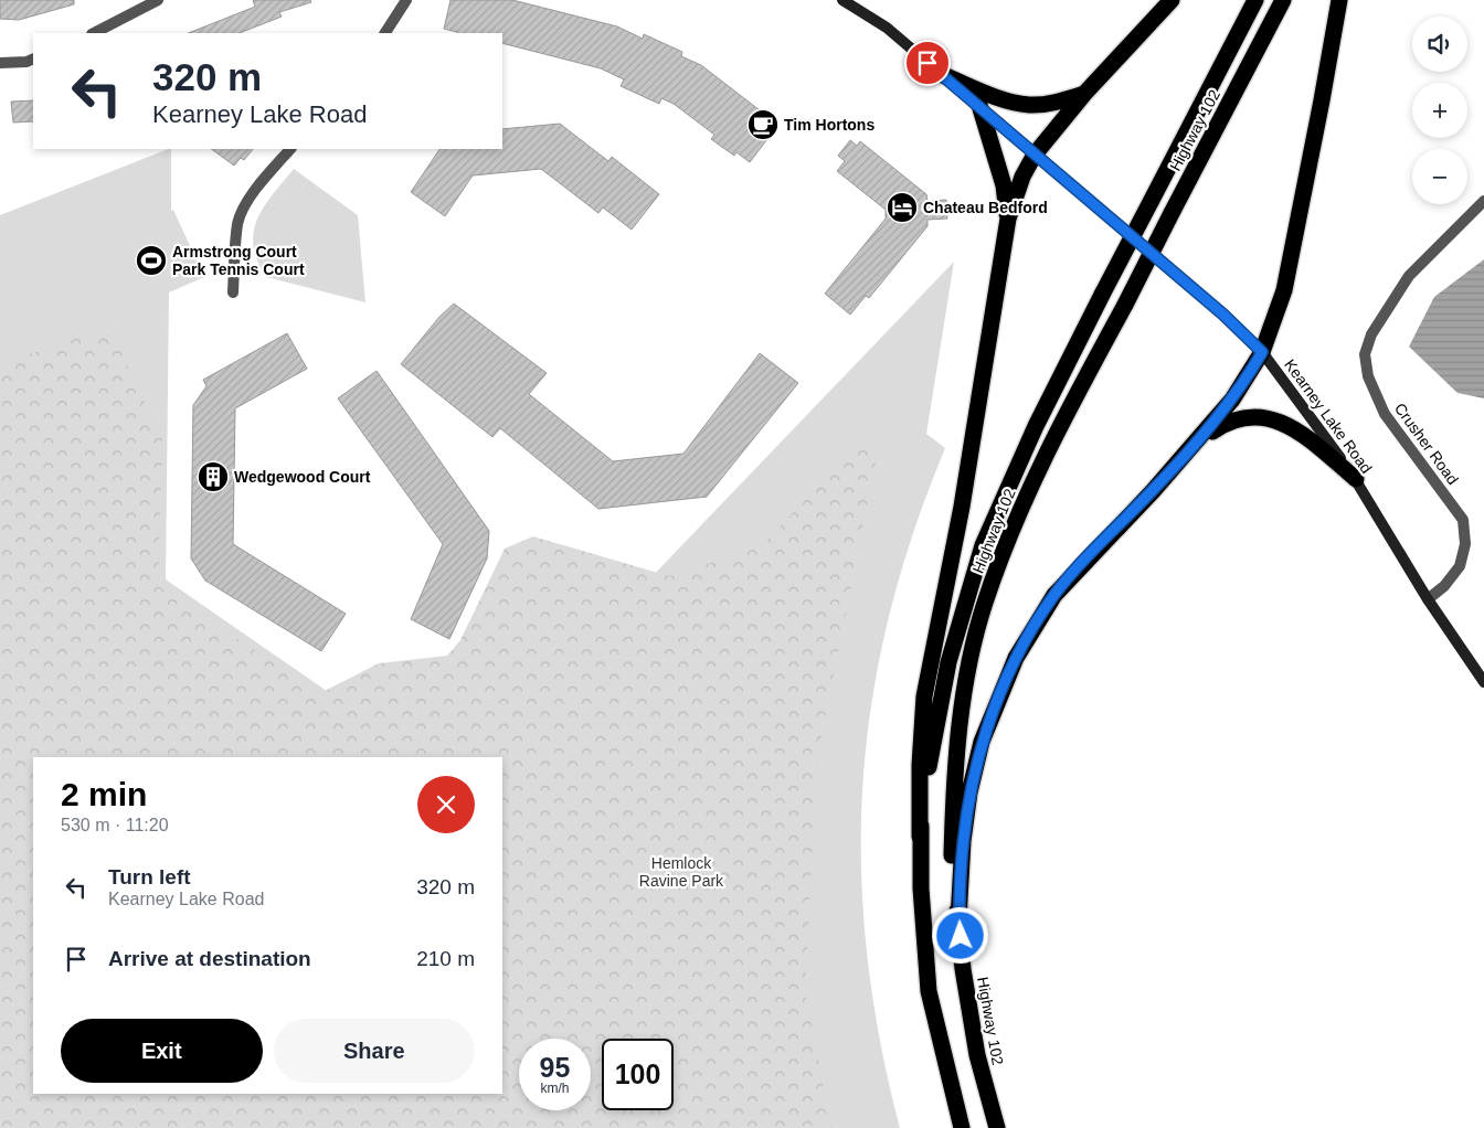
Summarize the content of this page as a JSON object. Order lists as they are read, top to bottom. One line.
{"streets":{"highway":["Highway 102"],"main road":["Kearney Lake Road"],"street":["Crusher Road"]},"crossings":[["Kearney Lake Road","Crusher Road"]],"parks":["Hemlock Ravine Park"],"places":{"cafe":["Tim Hortons"],"hotel":["Chateau Bedford"],"sports":["Armstrong Court Park Tennis Court"],"building":["Wedgewood Court"]},"page":{"map_buttons":["+","−"],"turn":["320 m","Kearney Lake Road"],"heading":["2 min","530 m · 11:20"],"list":[{"name":"Turn left","note":"Kearney Lake Road","value":"320 m"},{"name":"Arrive at destination","value":"210 m"}],"buttons":["Exit","Share"],"speed":"95 km/h","limit":"100"}}
